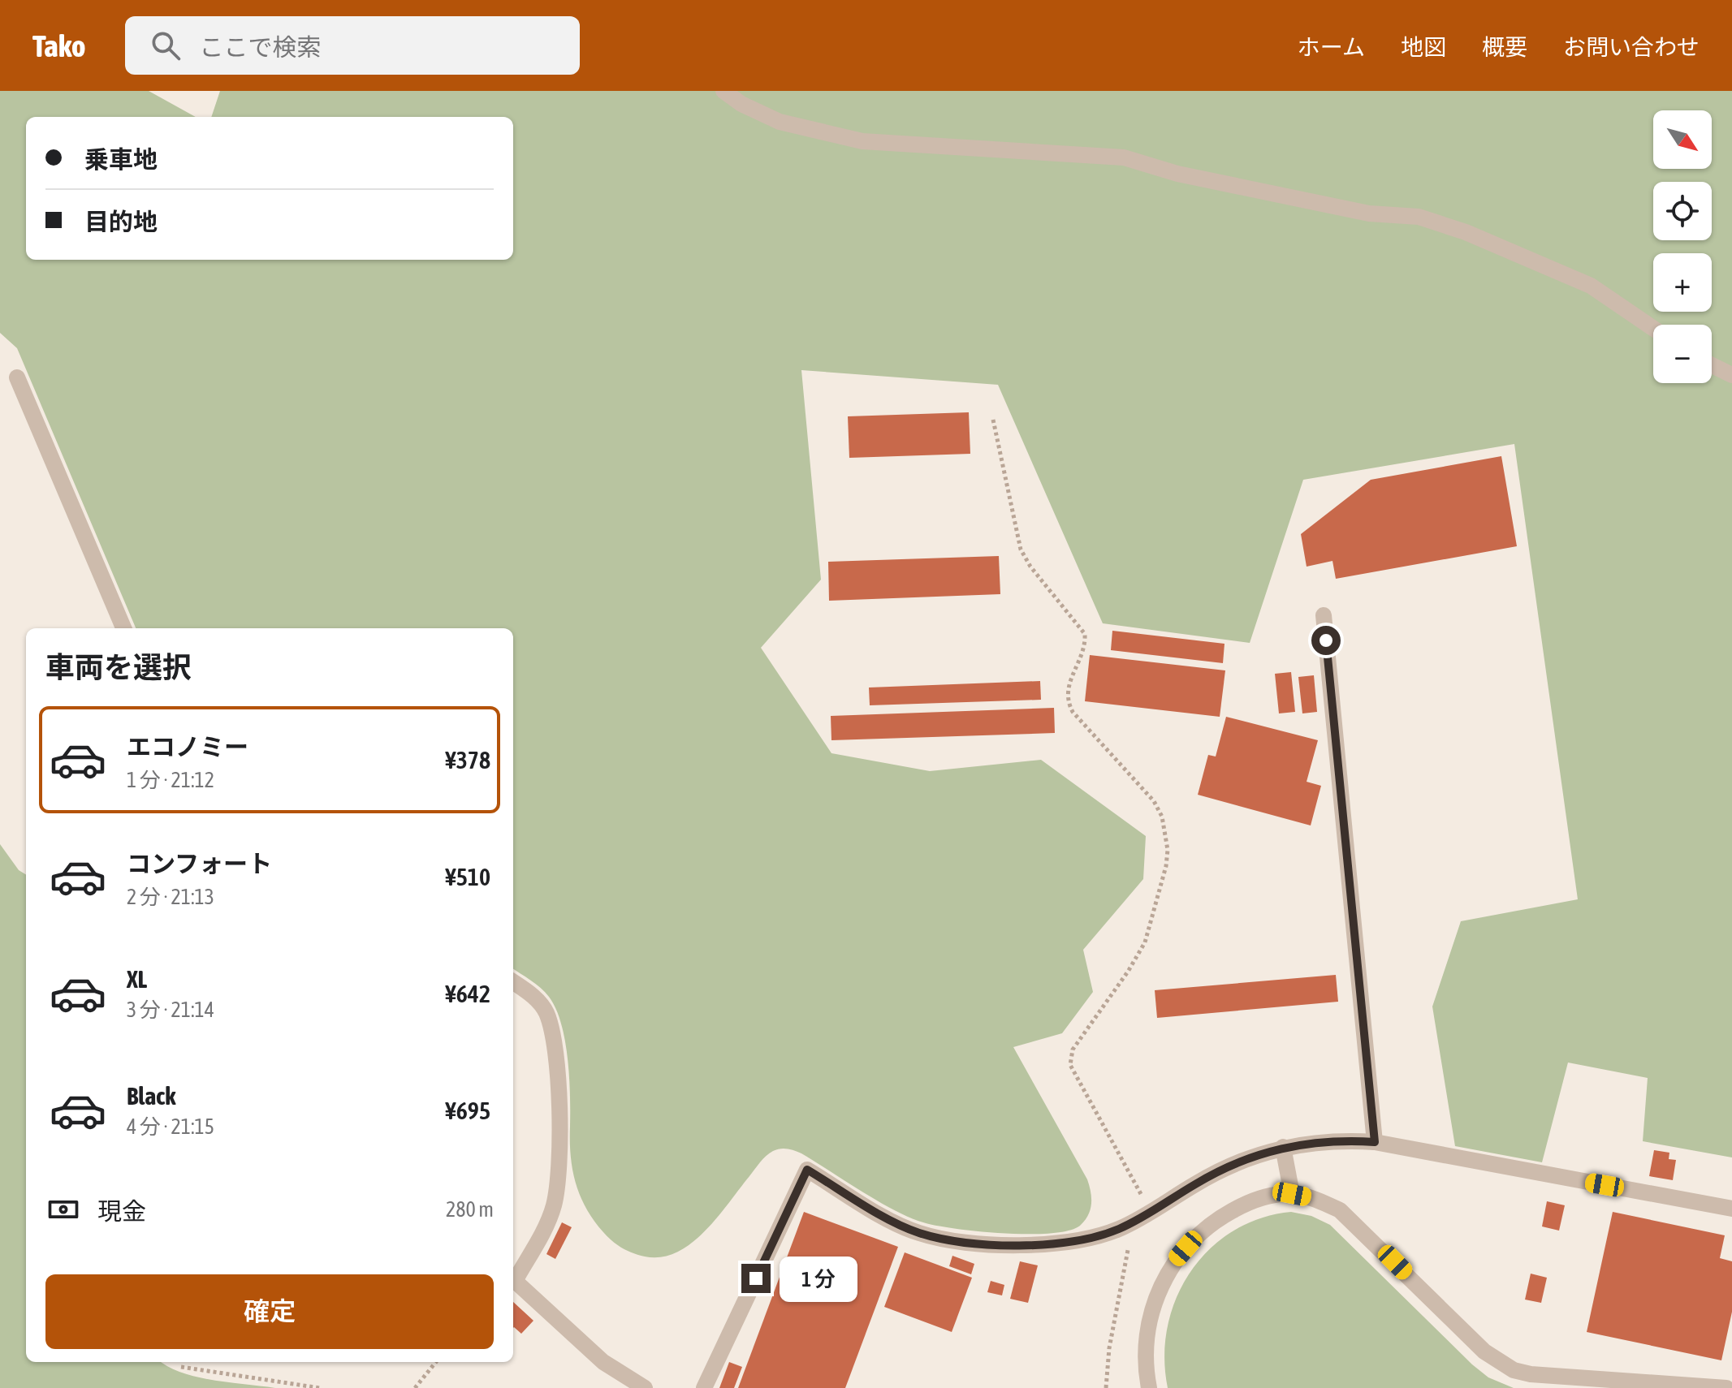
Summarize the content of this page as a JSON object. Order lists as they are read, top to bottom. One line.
{"north":"bottom right","page":{"header":"Tako","search":"ここで検索","nav":["ホーム","地図","概要","お問い合わせ"],"map_buttons":["+","−"],"banner":["乗車地","目的地"],"heading":"車両を選択","list":[{"name":"エコノミー","note":"1 分 · 21:12","value":"¥378"},{"name":"コンフォート","note":"2 分 · 21:13","value":"¥510"},{"name":"XL","note":"3 分 · 21:14","value":"¥642"},{"name":"Black","note":"4 分 · 21:15","value":"¥695"}],"pay":["現金","280 m"],"bubble":"1 分","buttons":"確定"}}
